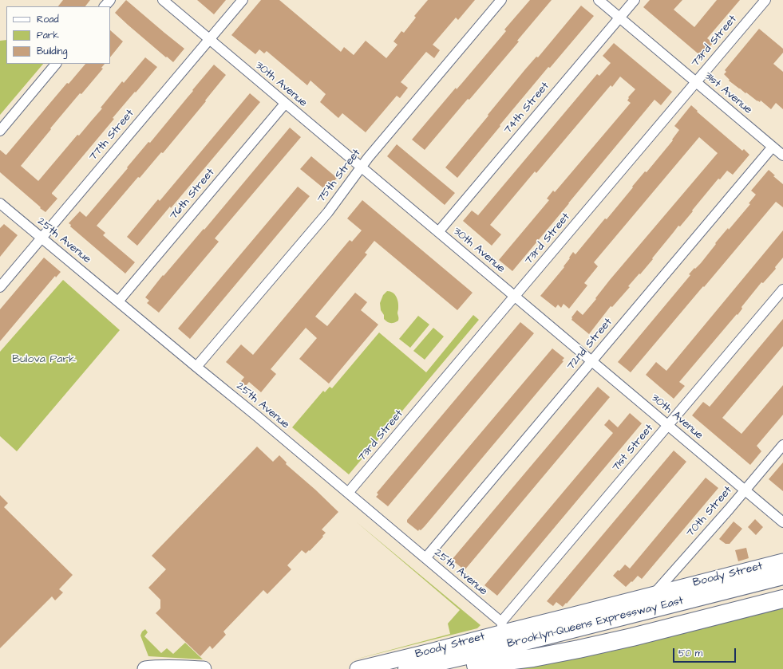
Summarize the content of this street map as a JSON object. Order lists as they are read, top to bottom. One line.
{"streets":{"highway":["Brooklyn-Queens Expressway East"],"main road":["Boody Street"],"street":["73rd Street","30th Avenue","31st Avenue","74th Street","77th Street","75th Street","76th Street","25th Avenue","72nd Street","71st Street","70th Street"]},"crossings":[["73rd Street","30th Avenue"],["73rd Street","31st Avenue"],["73rd Street","25th Avenue"],["30th Avenue","74th Street"],["30th Avenue","77th Street"],["30th Avenue","75th Street"],["30th Avenue","76th Street"],["30th Avenue","72nd Street"],["30th Avenue","71st Street"],["30th Avenue","70th Street"],["31st Avenue","74th Street"],["31st Avenue","72nd Street"],["77th Street","25th Avenue"],["75th Street","25th Avenue"],["76th Street","25th Avenue"],["25th Avenue","72nd Street"],["25th Avenue","71st Street"],["25th Avenue","Boody Street"],["71st Street","Boody Street"],["70th Street","Boody Street"],["Boody Street","Brooklyn-Queens Expressway East"]],"parks":["Bulova Park"],"legend":["Road","Park","Building"],"scale_bar":"50 m"}
